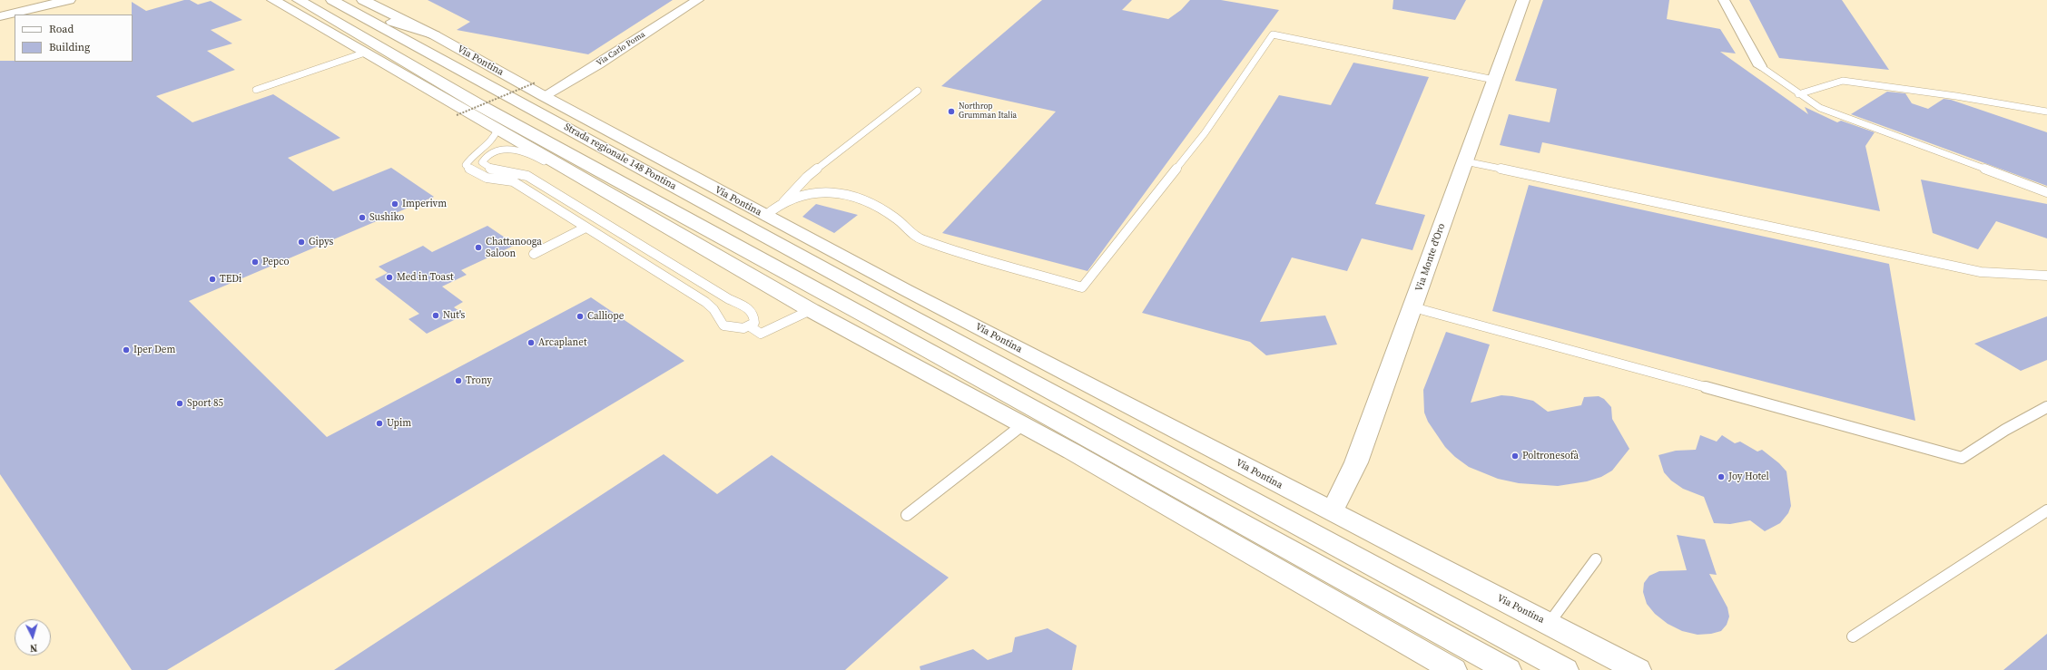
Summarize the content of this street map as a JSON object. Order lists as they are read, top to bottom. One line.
{"streets":{"main road":["Via Pontina","Strada regionale 148 Pontina","Via Monte d'Oro"],"street":["Via Carlo Poma"]},"crossings":[["Via Carlo Poma","Via Pontina"],["Via Pontina","Strada regionale 148 Pontina"],["Via Pontina","Via Monte d'Oro"]],"places":["Northrop Grumman Italia","Imperivm","Sushiko","Gipys","Chattanooga Saloon","Pepco","Med in Toast","TEDi","Nut's","Calliope","Arcaplanet","Iper Dem","Trony","Sport 85","Upim","Poltronesofà","Joy Hotel"],"legend":["Road","Building"],"north":"bottom"}
